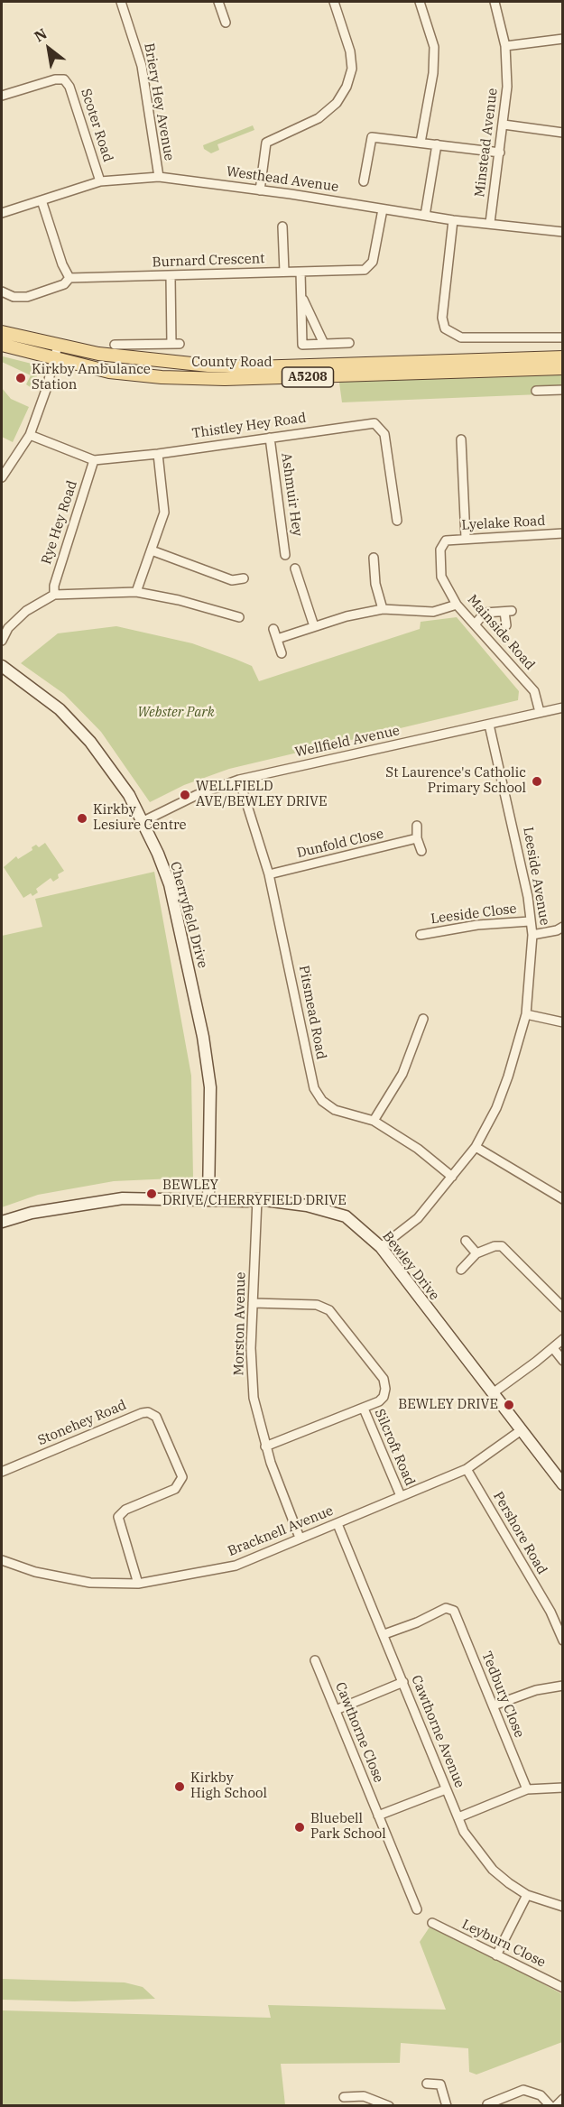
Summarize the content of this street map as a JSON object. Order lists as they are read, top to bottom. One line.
{"streets":{"main road":["County Road","A5208"],"street":["Briery Hey Avenue","Scoter Road","Minstead Avenue","Westhead Avenue","Burnard Crescent","Thistley Hey Road","Ashmuir Hey","Rye Hey Road","Lyelake Road","Mainside Road","Wellfield Avenue","Dunfold Close","Leeside Avenue","Leeside Close","Cherryfield Drive","Pitsmead Road","Bewley Drive","Morston Avenue","Stonehey Road","Silcroft Road","Bracknell Avenue","Pershore Road","Tedbury Close","Cawthorne Avenue","Cawthorne Close","Leyburn Close"]},"crossings":[["Briery Hey Avenue","Westhead Avenue"],["Scoter Road","Westhead Avenue"],["Minstead Avenue","Westhead Avenue"],["Westhead Avenue","Burnard Crescent"],["Thistley Hey Road","Ashmuir Hey"],["Thistley Hey Road","Rye Hey Road"],["Lyelake Road","Mainside Road"],["Mainside Road","Wellfield Avenue"],["Wellfield Avenue","Leeside Avenue"],["Wellfield Avenue","Cherryfield Drive"],["Wellfield Avenue","Pitsmead Road"],["Dunfold Close","Pitsmead Road"],["Leeside Avenue","Leeside Close"],["Leeside Avenue","Pitsmead Road"],["Leeside Avenue","Bewley Drive"],["Cherryfield Drive","Bewley Drive"],["Bewley Drive","Morston Avenue"],["Bewley Drive","Bracknell Avenue"],["Morston Avenue","Bracknell Avenue"],["Stonehey Road","Bracknell Avenue"],["Silcroft Road","Bracknell Avenue"],["Bracknell Avenue","Pershore Road"],["Bracknell Avenue","Cawthorne Avenue"],["Tedbury Close","Cawthorne Avenue"]],"parks":["Webster Park"],"places":["Kirkby Ambulance Station","St Laurence's Catholic Primary School","WELLFIELD AVE/BEWLEY DRIVE","Kirkby Lesiure Centre","BEWLEY DRIVE/CHERRYFIELD DRIVE","BEWLEY DRIVE","Kirkby High School","Bluebell Park School"],"north":"top left"}
